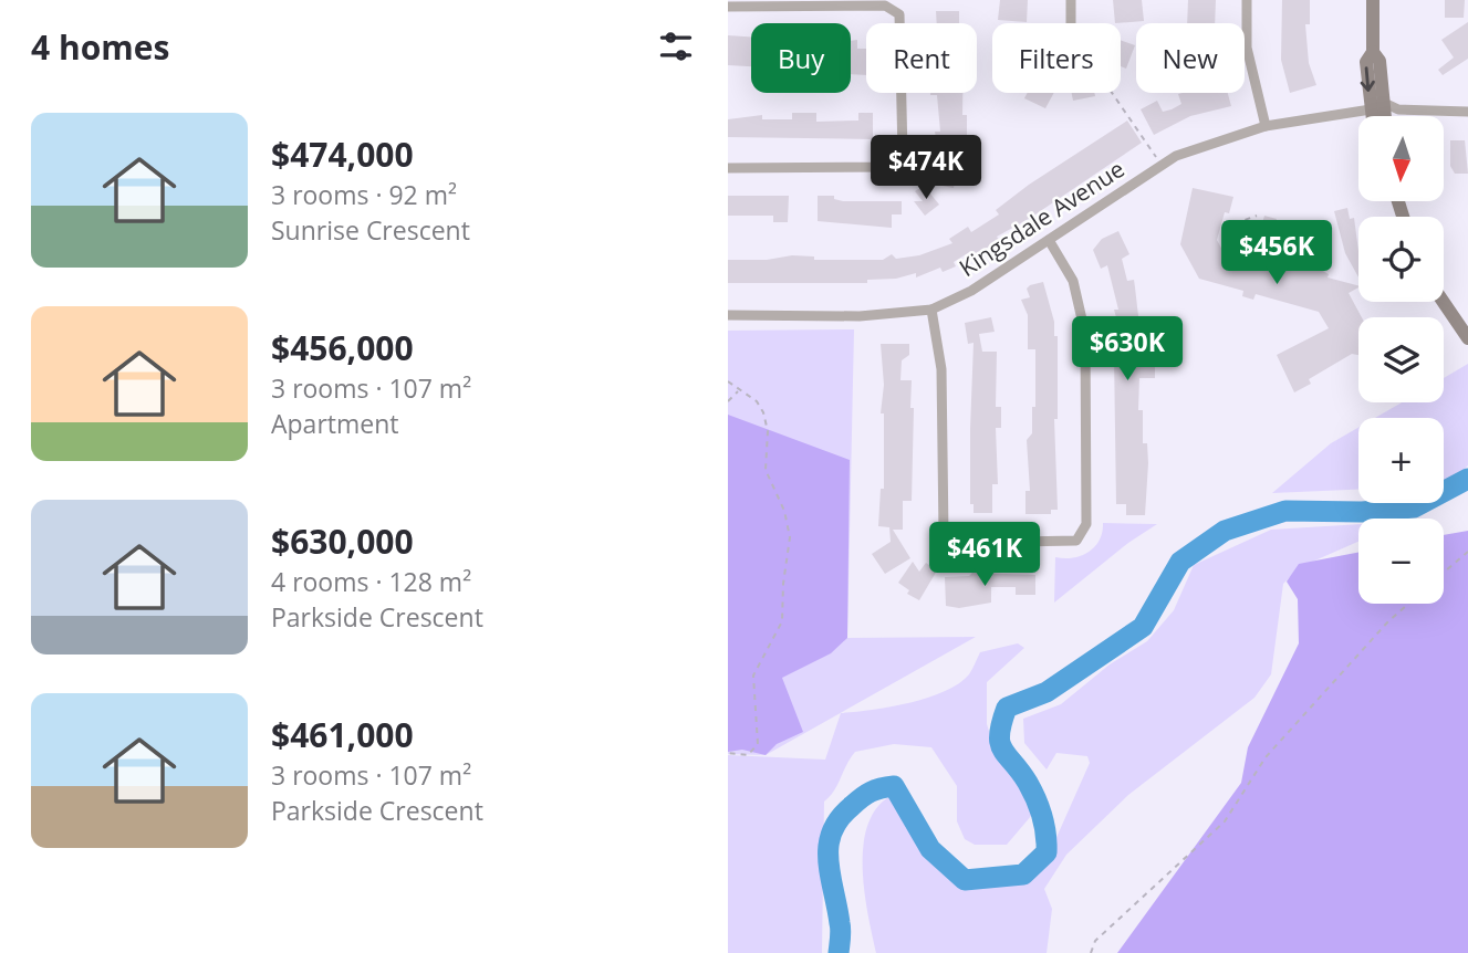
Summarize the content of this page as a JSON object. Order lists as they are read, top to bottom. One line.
{"streets":{"street":["Kingsdale Avenue"]},"north":"bottom","page":{"heading":"4 homes","chip":["Buy","Rent","Filters","New"],"list":[{"name":"$474,000","note":"3 rooms · 92 m² · Sunrise Crescent"},{"name":"$456,000","note":"3 rooms · 107 m² · Apartment"},{"name":"$630,000","note":"4 rooms · 128 m² · Parkside Crescent"},{"name":"$461,000","note":"3 rooms · 107 m² · Parkside Crescent"}],"map_buttons":["+","−"],"price":["$474K","$456K","$630K","$461K"]}}
